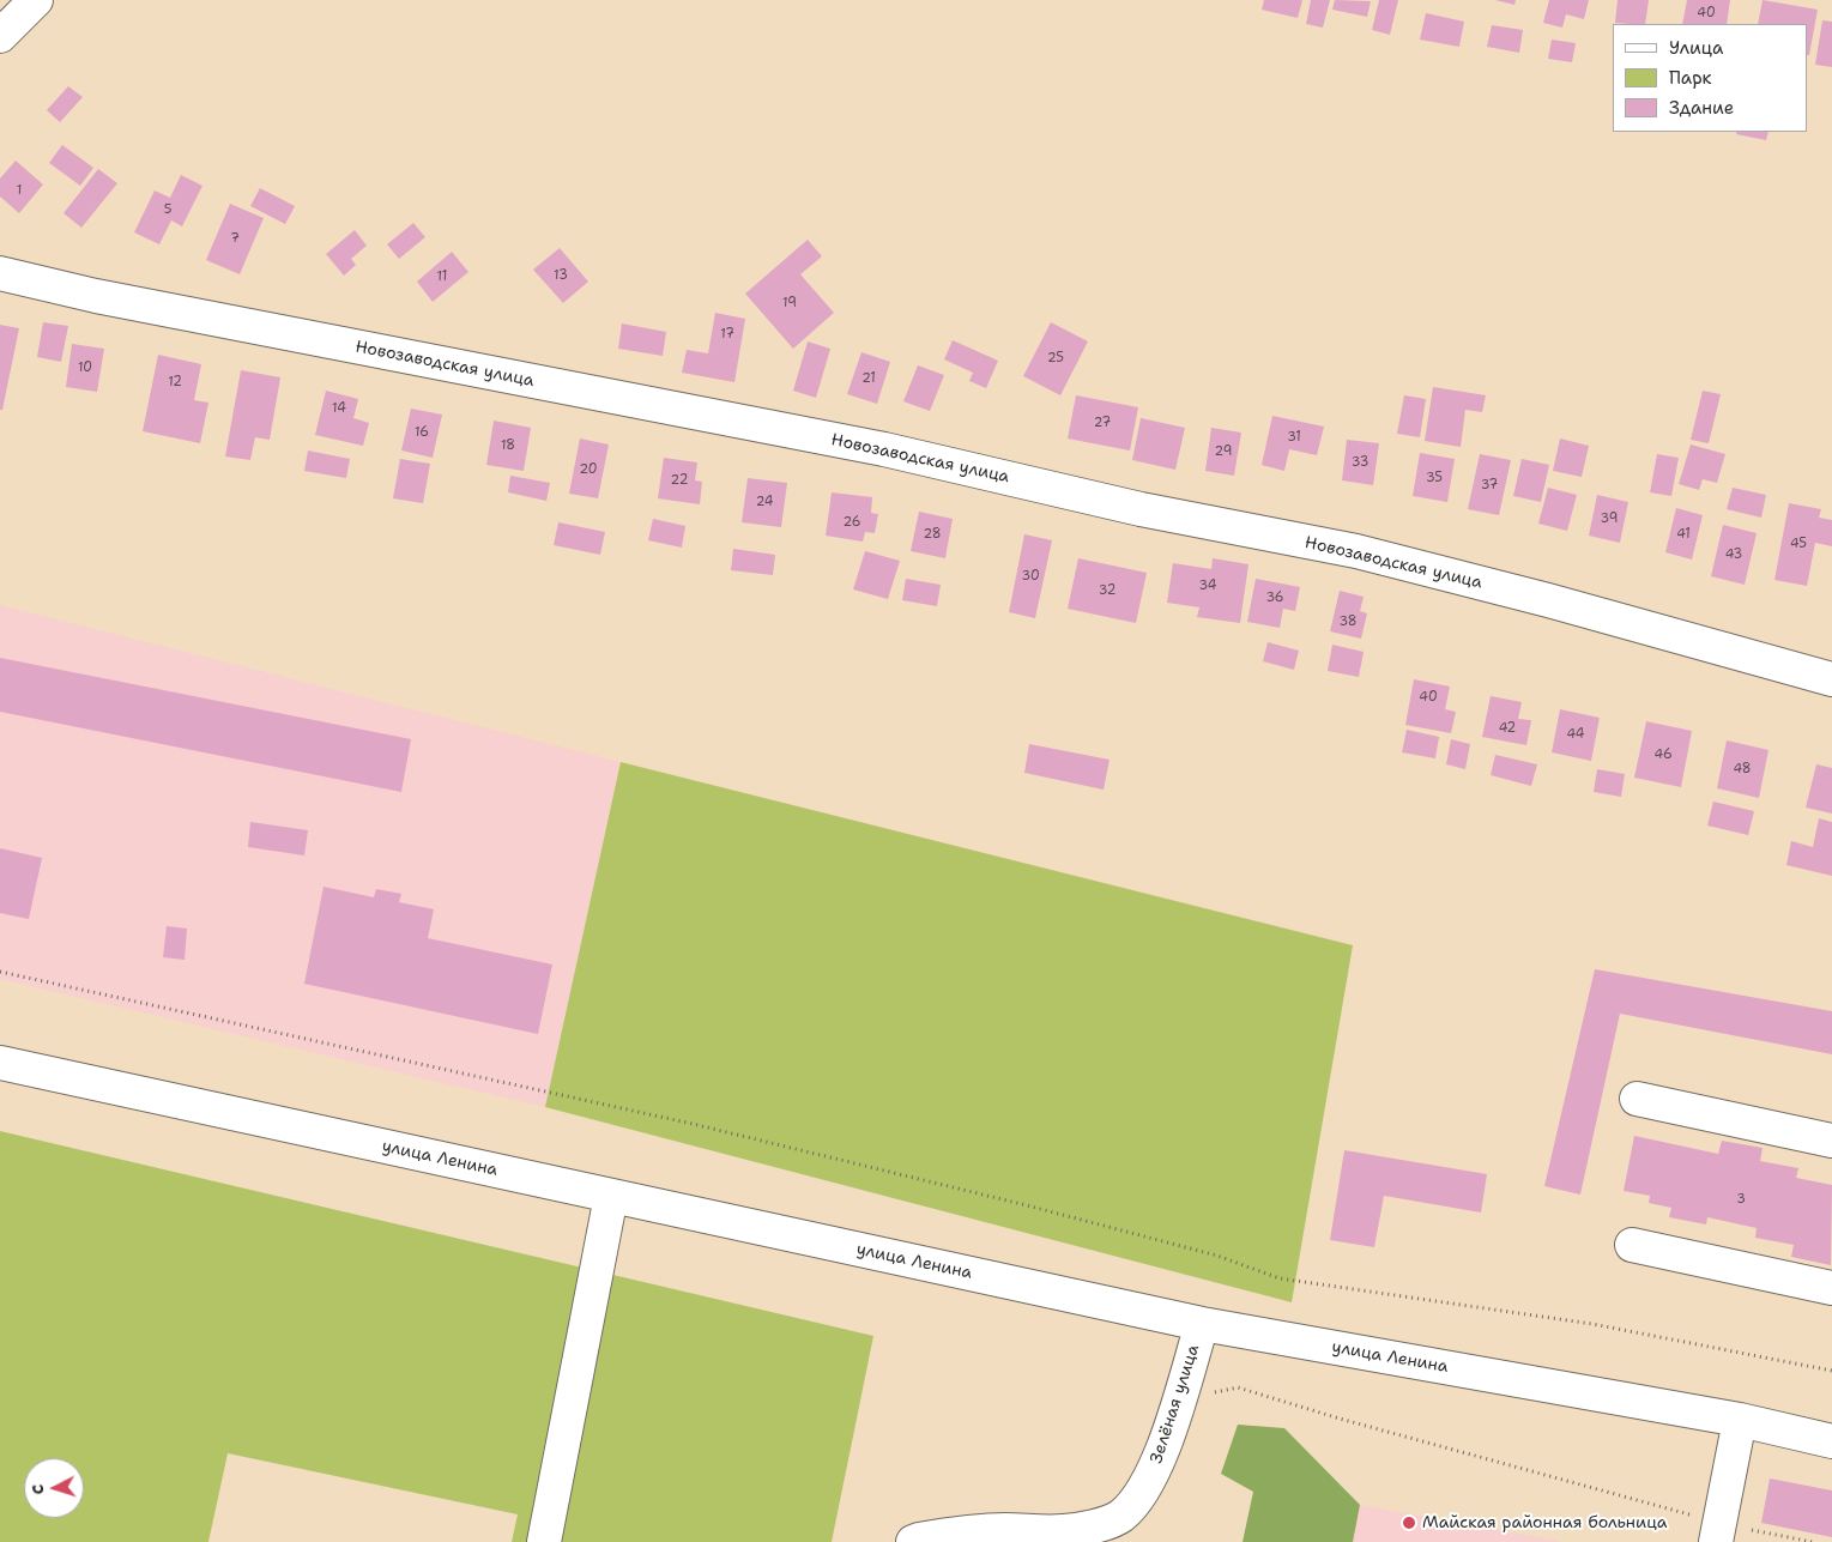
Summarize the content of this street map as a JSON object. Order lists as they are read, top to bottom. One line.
{"streets":{"street":["Новозаводская улица","улица Ленина","Зелёная улица"]},"crossings":[["улица Ленина","Зелёная улица"]],"places":["Майская районная больница"],"house_numbers":["40","1","5","7","13","11","19","17","25","10","21","12","14","27","16","31","18","29","33","20","35","22","37","24","39","26","28","41","45","43","30","34","32","36","38","40","42","44","46","48","3"],"legend":["Улица","Парк","Здание"],"north":"left"}
